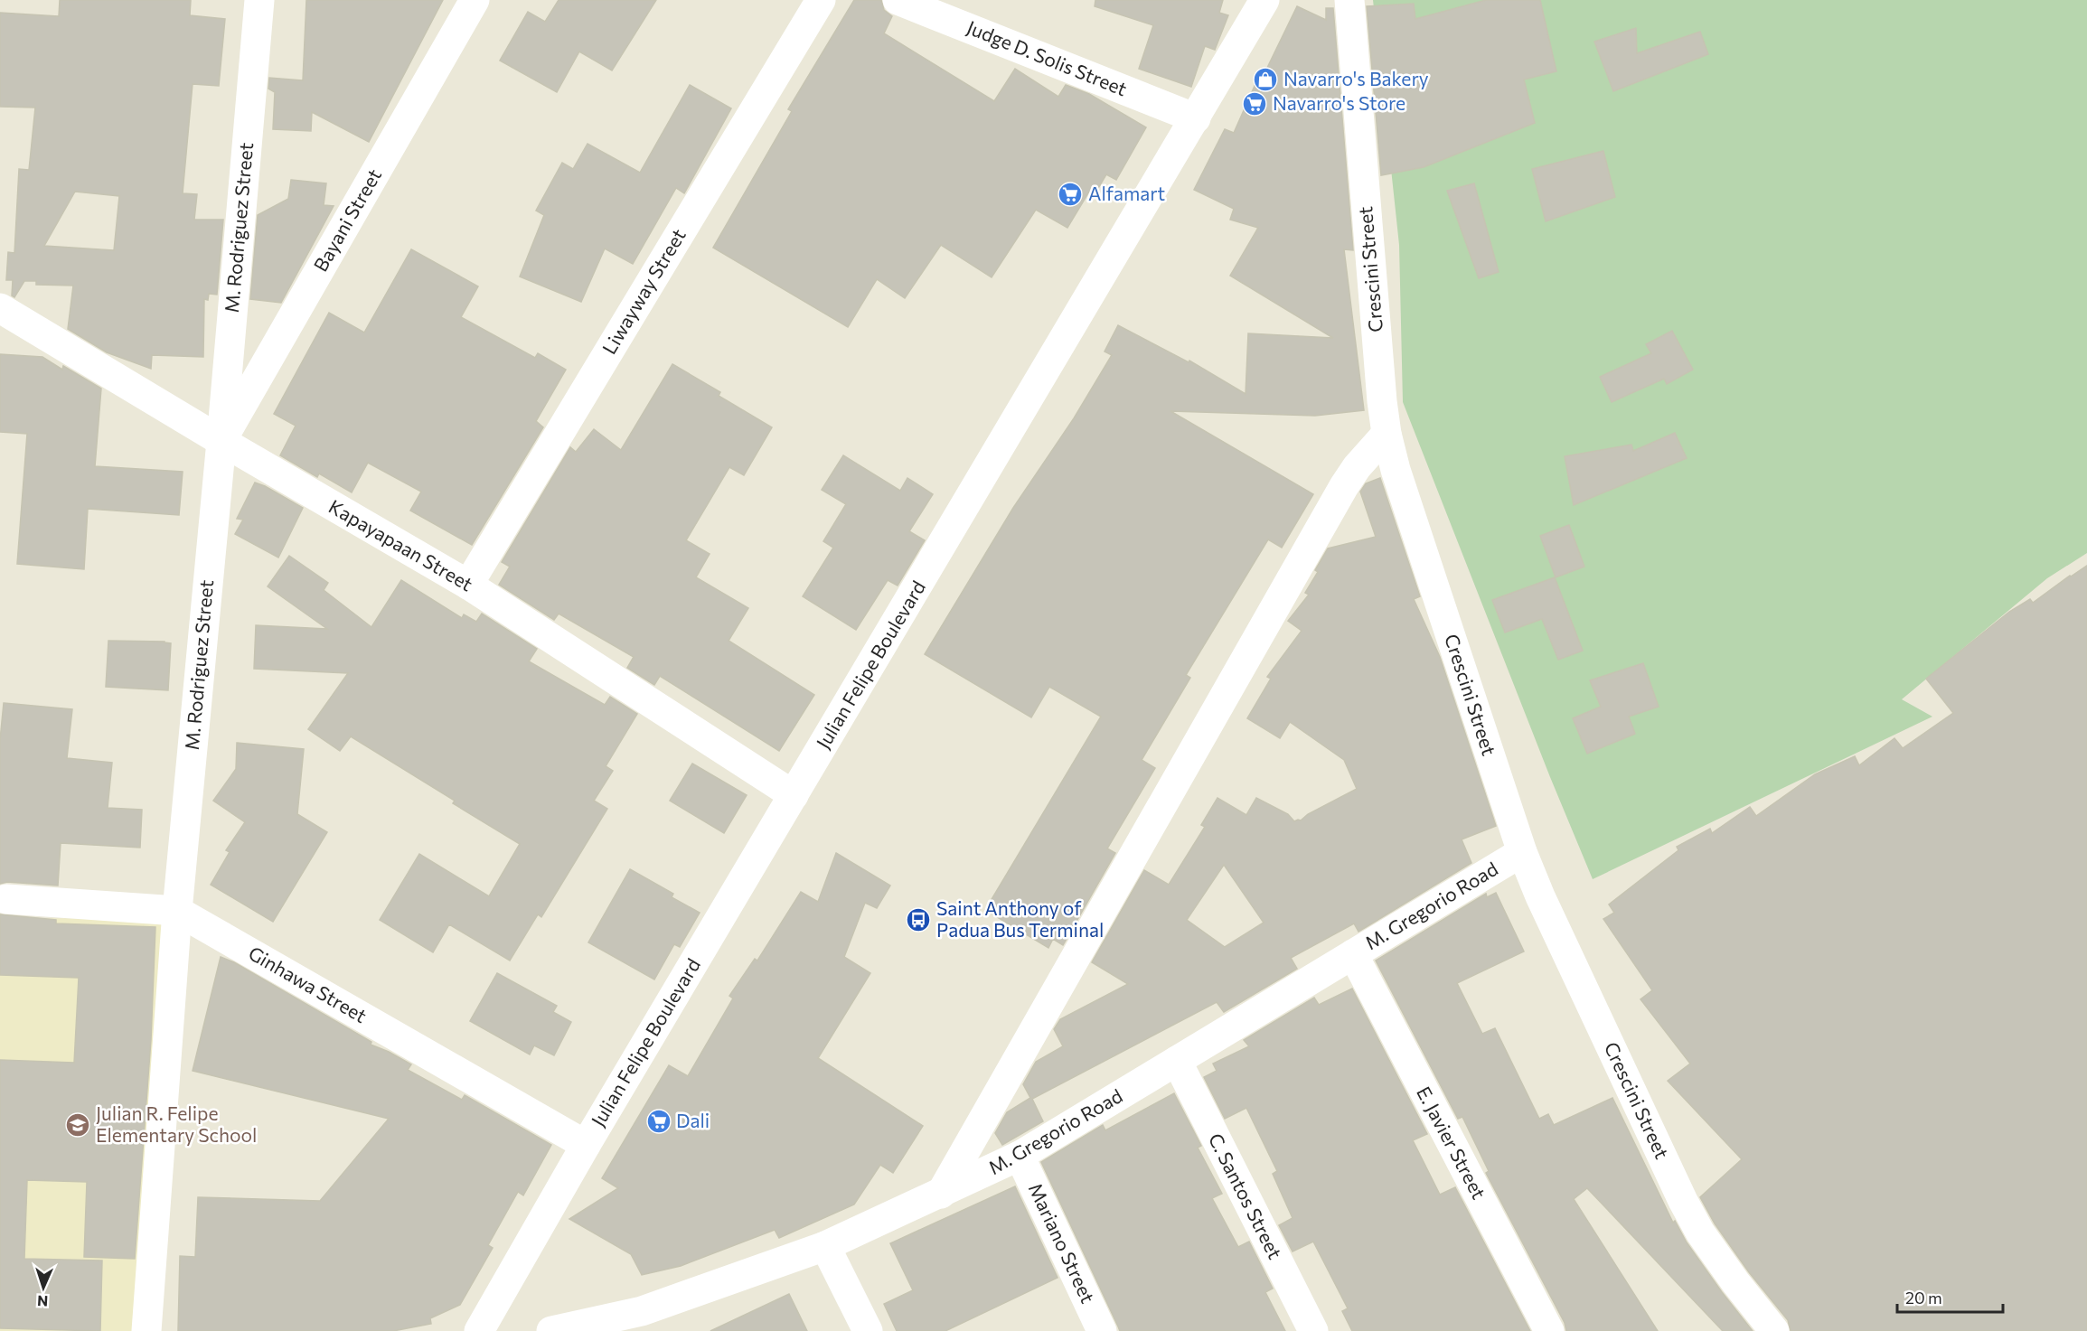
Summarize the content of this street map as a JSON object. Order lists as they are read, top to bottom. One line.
{"streets":{"street":["Judge D. Solis Street","Bayani Street","M. Rodriguez Street","Crescini Street","Liwayway Street","Kapayapaan Street","Julian Felipe Boulevard","M. Gregorio Road","Ginhawa Street","E. Javier Street","C. Santos Street","Mariano Street"]},"crossings":[["Judge D. Solis Street","Julian Felipe Boulevard"],["Bayani Street","M. Rodriguez Street"],["Bayani Street","Kapayapaan Street"],["M. Rodriguez Street","Kapayapaan Street"],["M. Rodriguez Street","Ginhawa Street"],["Crescini Street","M. Gregorio Road"],["Liwayway Street","Kapayapaan Street"],["Kapayapaan Street","Julian Felipe Boulevard"],["Julian Felipe Boulevard","Ginhawa Street"],["M. Gregorio Road","E. Javier Street"],["M. Gregorio Road","C. Santos Street"],["M. Gregorio Road","Mariano Street"]],"places":{"shop":["Navarro's Bakery"],"supermarket":["Navarro's Store","Alfamart","Dali"],"bus stop":["Saint Anthony of Padua Bus Terminal"],"school or university":["Julian R. Felipe Elementary School"]},"scale_bar":"20 m","north":"bottom"}
